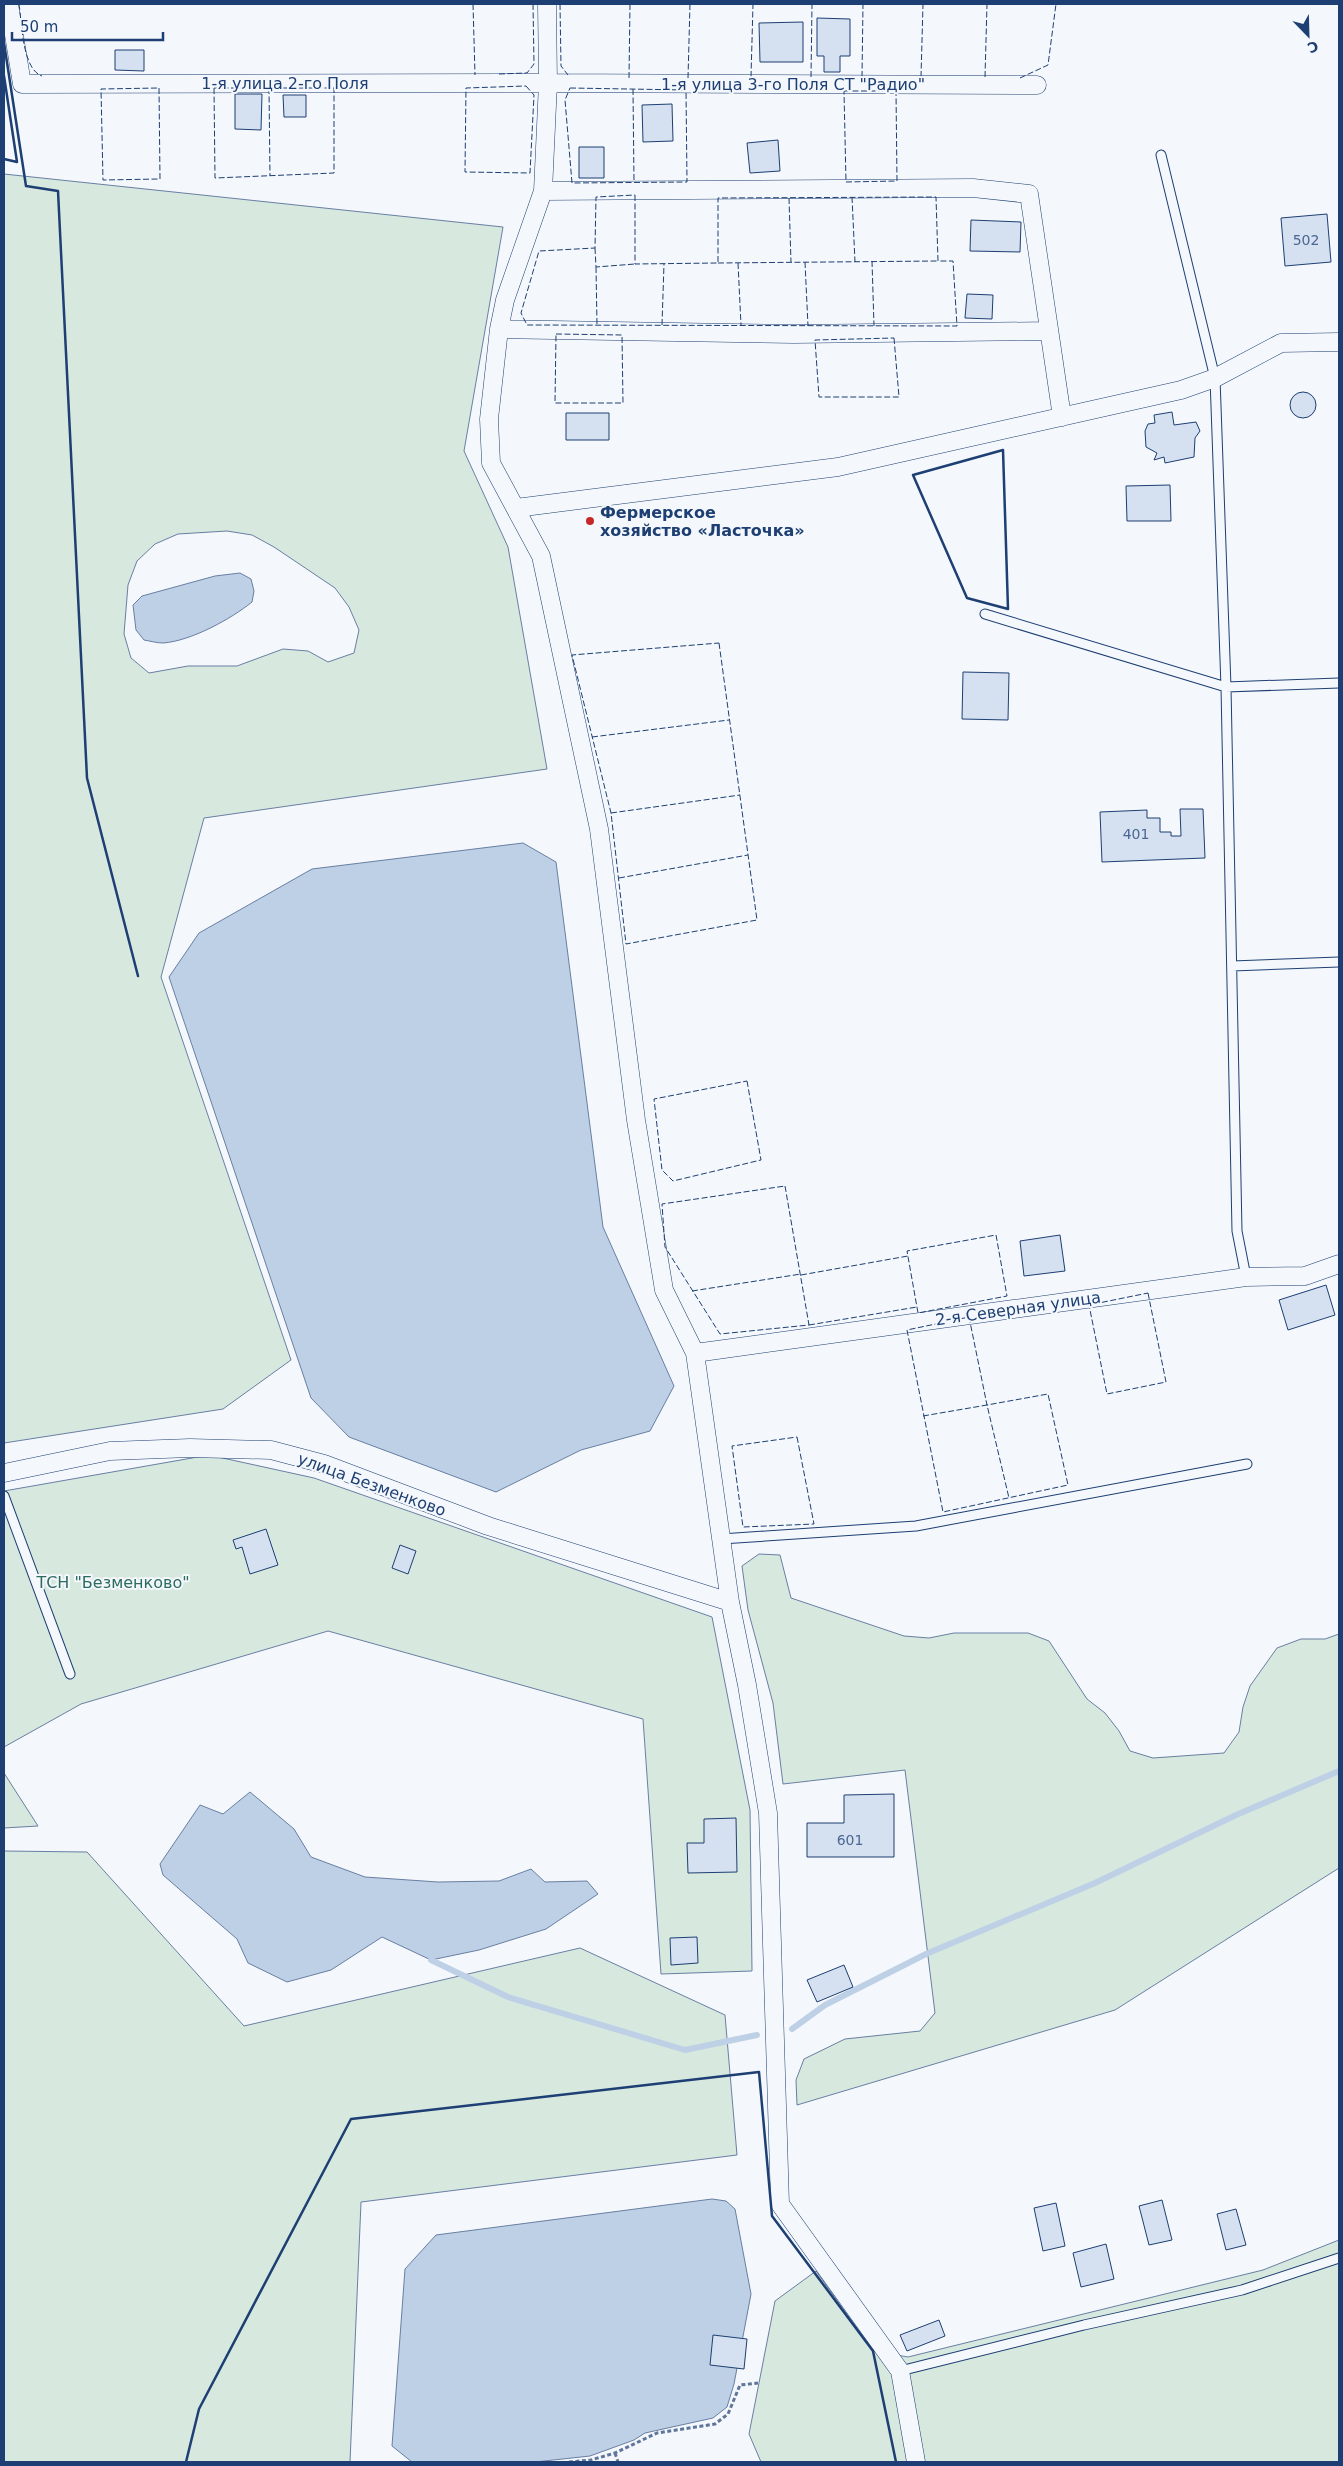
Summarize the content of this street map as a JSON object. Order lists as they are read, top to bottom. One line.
{"streets":{"street":["1-я улица 2-го Поля","1-я улица 3-го Поля СТ \"Радио\"","2-я Северная улица","улица Безменково"]},"crossings":[["1-я улица 2-го Поля","1-я улица 3-го Поля СТ \"Радио\""]],"parks":["ТСН \"Безменково\""],"places":["Фермерское хозяйство «Ласточка»"],"house_numbers":["502","401","601"],"scale_bar":"50 m","north":"bottom right"}
